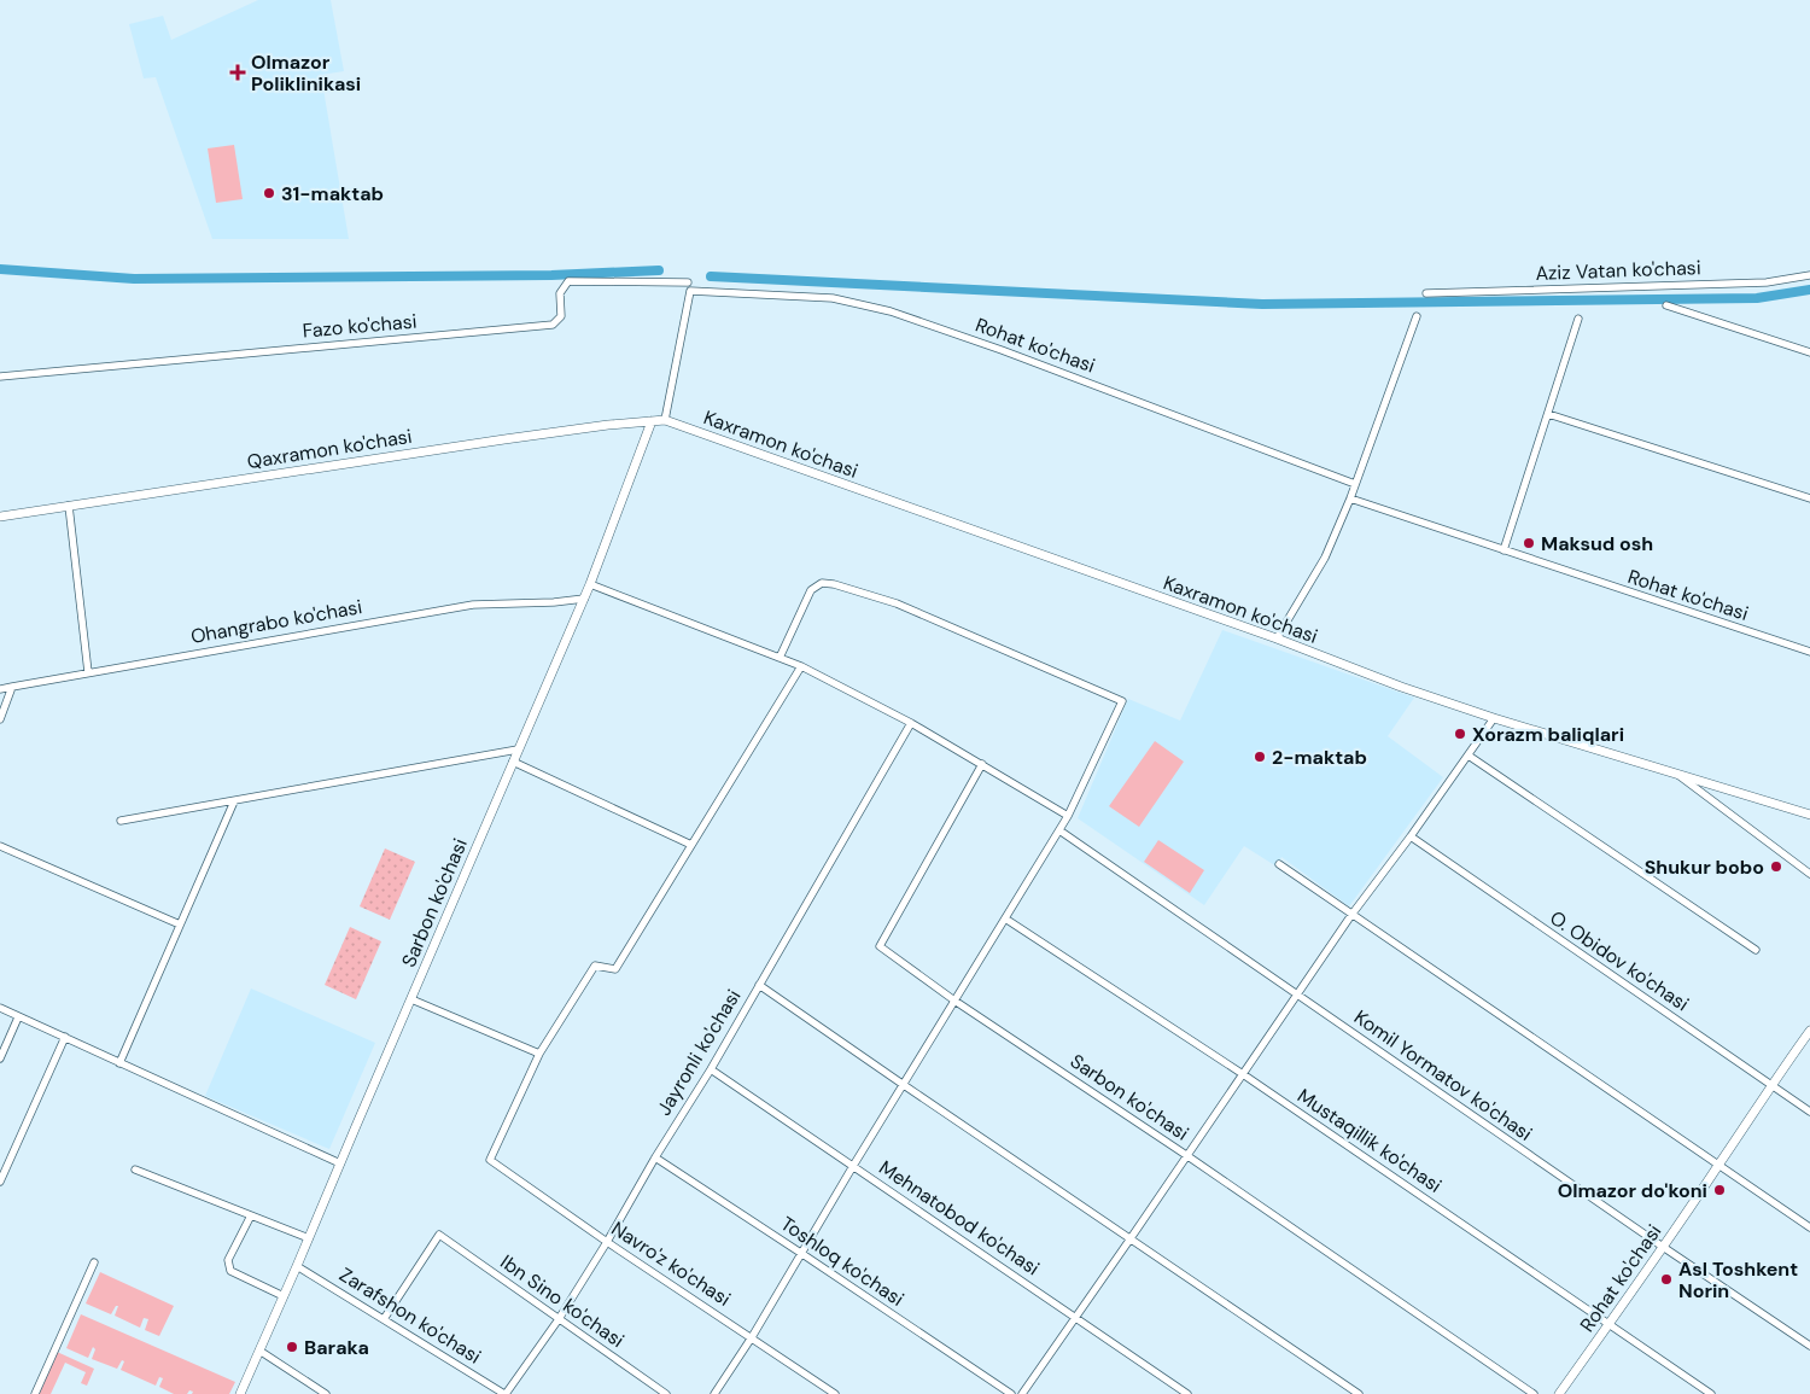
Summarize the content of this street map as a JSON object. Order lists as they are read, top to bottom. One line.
{"streets":{"street":["Aziz Vatan ko'chasi","Fazo ko'chasi","Rohat ko'chasi","Kaxramon ko'chasi","Qaxramon ko'chasi","Ohangrabo ko'chasi","Sarbon ko'chasi","O. Obidov ko'chasi","Jayronli ko'chasi","Komil Yormatov ko'chasi","Mustaqillik ko'chasi","Mehnatobod ko'chasi","Toshloq ko'chasi","Navro'z ko'chasi","Ibn Sino ko'chasi","Zarafshon ko'chasi"]},"crossings":[["Rohat ko'chasi","Kaxramon ko'chasi"],["Rohat ko'chasi","Qaxramon ko'chasi"],["Rohat ko'chasi","O. Obidov ko'chasi"],["Rohat ko'chasi","Komil Yormatov ko'chasi"],["Rohat ko'chasi","Mustaqillik ko'chasi"],["Kaxramon ko'chasi","Qaxramon ko'chasi"],["Qaxramon ko'chasi","Sarbon ko'chasi"],["Ohangrabo ko'chasi","Sarbon ko'chasi"],["Sarbon ko'chasi","Zarafshon ko'chasi"],["Jayronli ko'chasi","Mehnatobod ko'chasi"],["Jayronli ko'chasi","Toshloq ko'chasi"],["Jayronli ko'chasi","Navro'z ko'chasi"],["Jayronli ko'chasi","Ibn Sino ko'chasi"],["Jayronli ko'chasi","Zarafshon ko'chasi"],["Ibn Sino ko'chasi","Zarafshon ko'chasi"]],"places":{"health":["Olmazor Poliklinikasi"],"other":["31-maktab","Maksud osh","Xorazm baliqlari","2-maktab","Shukur bobo","Olmazor do'koni","Asl Toshkent Norin","Baraka"]}}
